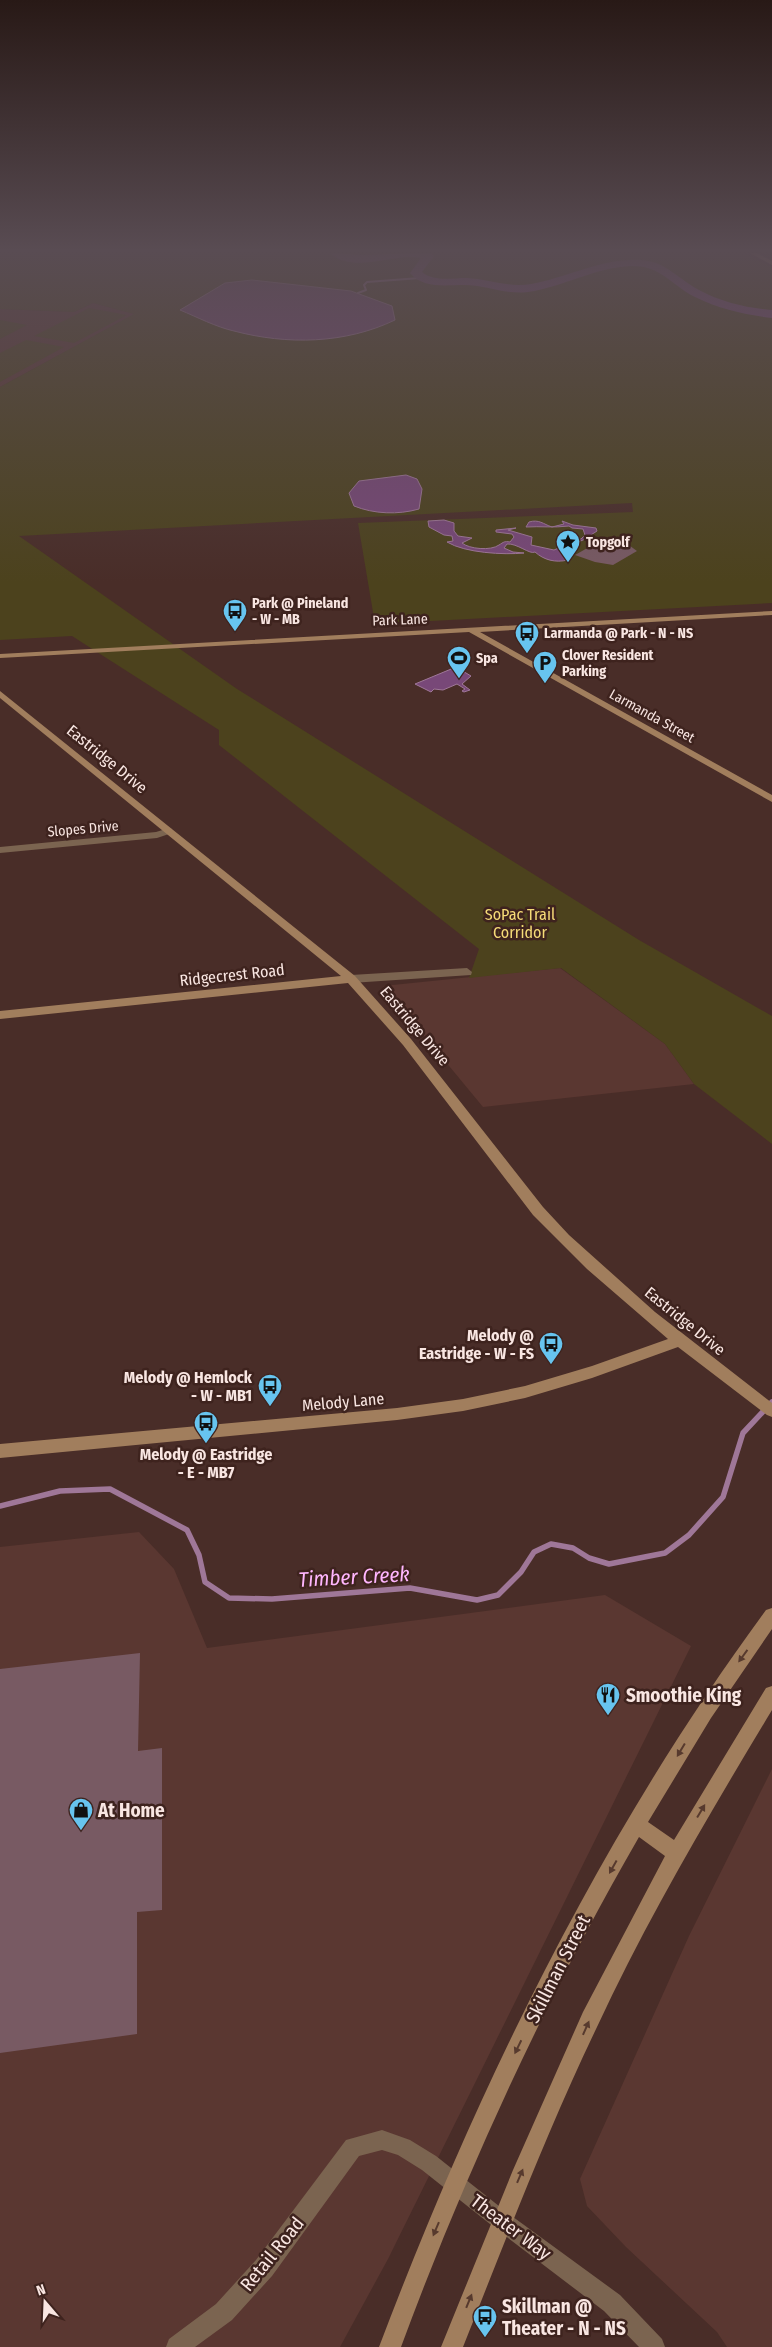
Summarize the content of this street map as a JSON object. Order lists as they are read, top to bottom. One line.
{"streets":{"main road":["Park Lane","Larmanda Street","Eastridge Drive","Ridgecrest Road","Melody Lane","Skillman Street"],"street":["Slopes Drive","Theater Way","Retail Road"]},"crossings":[["Park Lane","Larmanda Street"],["Eastridge Drive","Slopes Drive"],["Eastridge Drive","Ridgecrest Road"],["Eastridge Drive","Melody Lane"],["Skillman Street","Theater Way"],["Theater Way","Retail Road"]],"water":["Timber Creek"],"parks":["SoPac Trail Corridor"],"places":{"place":["Topgolf"],"bus stop":["Park @ Pineland - W - MB","Larmanda @ Park - N - NS","Melody @ Eastridge - W - FS","Melody @ Hemlock - W - MB1","Melody @ Eastridge - E - MB7","Skillman @ Theater - N - NS"],"sports":["Spa"],"parking":["Clover Resident Parking"],"restaurant":["Smoothie King"],"shop":["At Home"]},"north":"top"}
